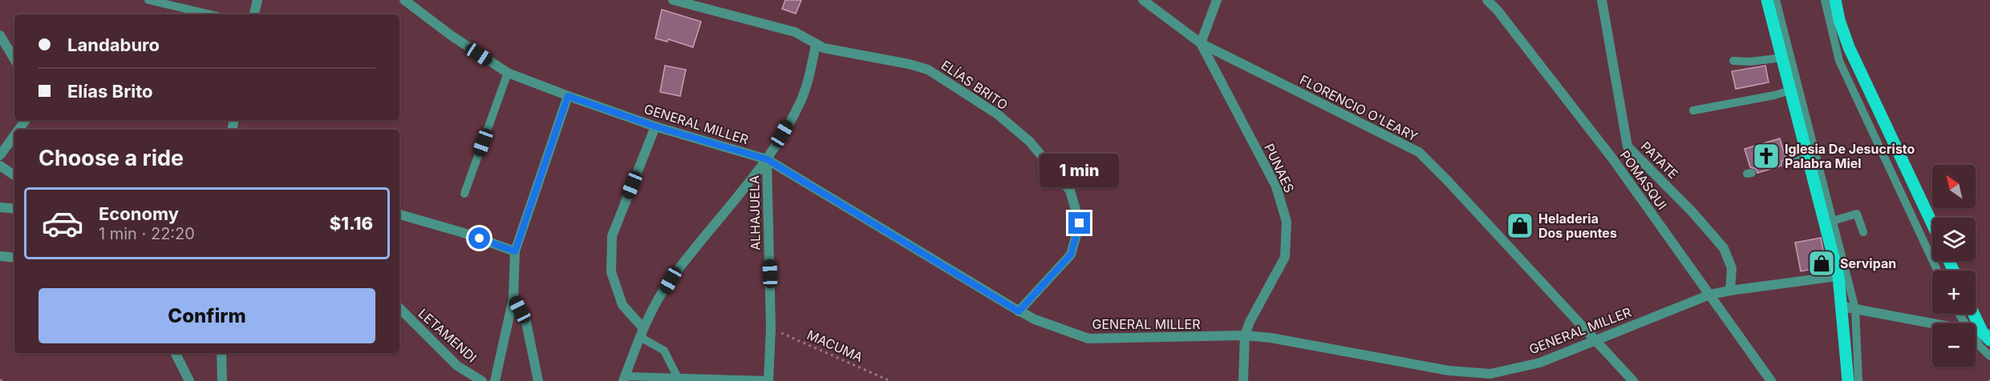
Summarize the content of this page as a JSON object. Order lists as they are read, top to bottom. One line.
{"streets":{"street":["ELÍAS BRITO","FLORENCIO O'LEARY","GENERAL MILLER","PATATE","PUNAES","POMASQUI","ALHAJUELA","LETAMENDI"],"path":["MACUMA"]},"crossings":[["ELÍAS BRITO","GENERAL MILLER"],["FLORENCIO O'LEARY","GENERAL MILLER"],["FLORENCIO O'LEARY","PUNAES"],["GENERAL MILLER","PATATE"],["GENERAL MILLER","PUNAES"],["GENERAL MILLER","POMASQUI"],["GENERAL MILLER","ALHAJUELA"],["ALHAJUELA","MACUMA"]],"places":{"church":["Iglesia De Jesucristo Palabra Miel"],"shop":["Heladeria Dos puentes","Servipan"]},"north":"top left","page":{"banner":["Landaburo","Elías Brito"],"heading":"Choose a ride","bubble":"1 min","map_buttons":["+","−"],"list":[{"name":"Economy","note":"1 min · 22:20","value":"$1.16"}],"buttons":"Confirm"}}
